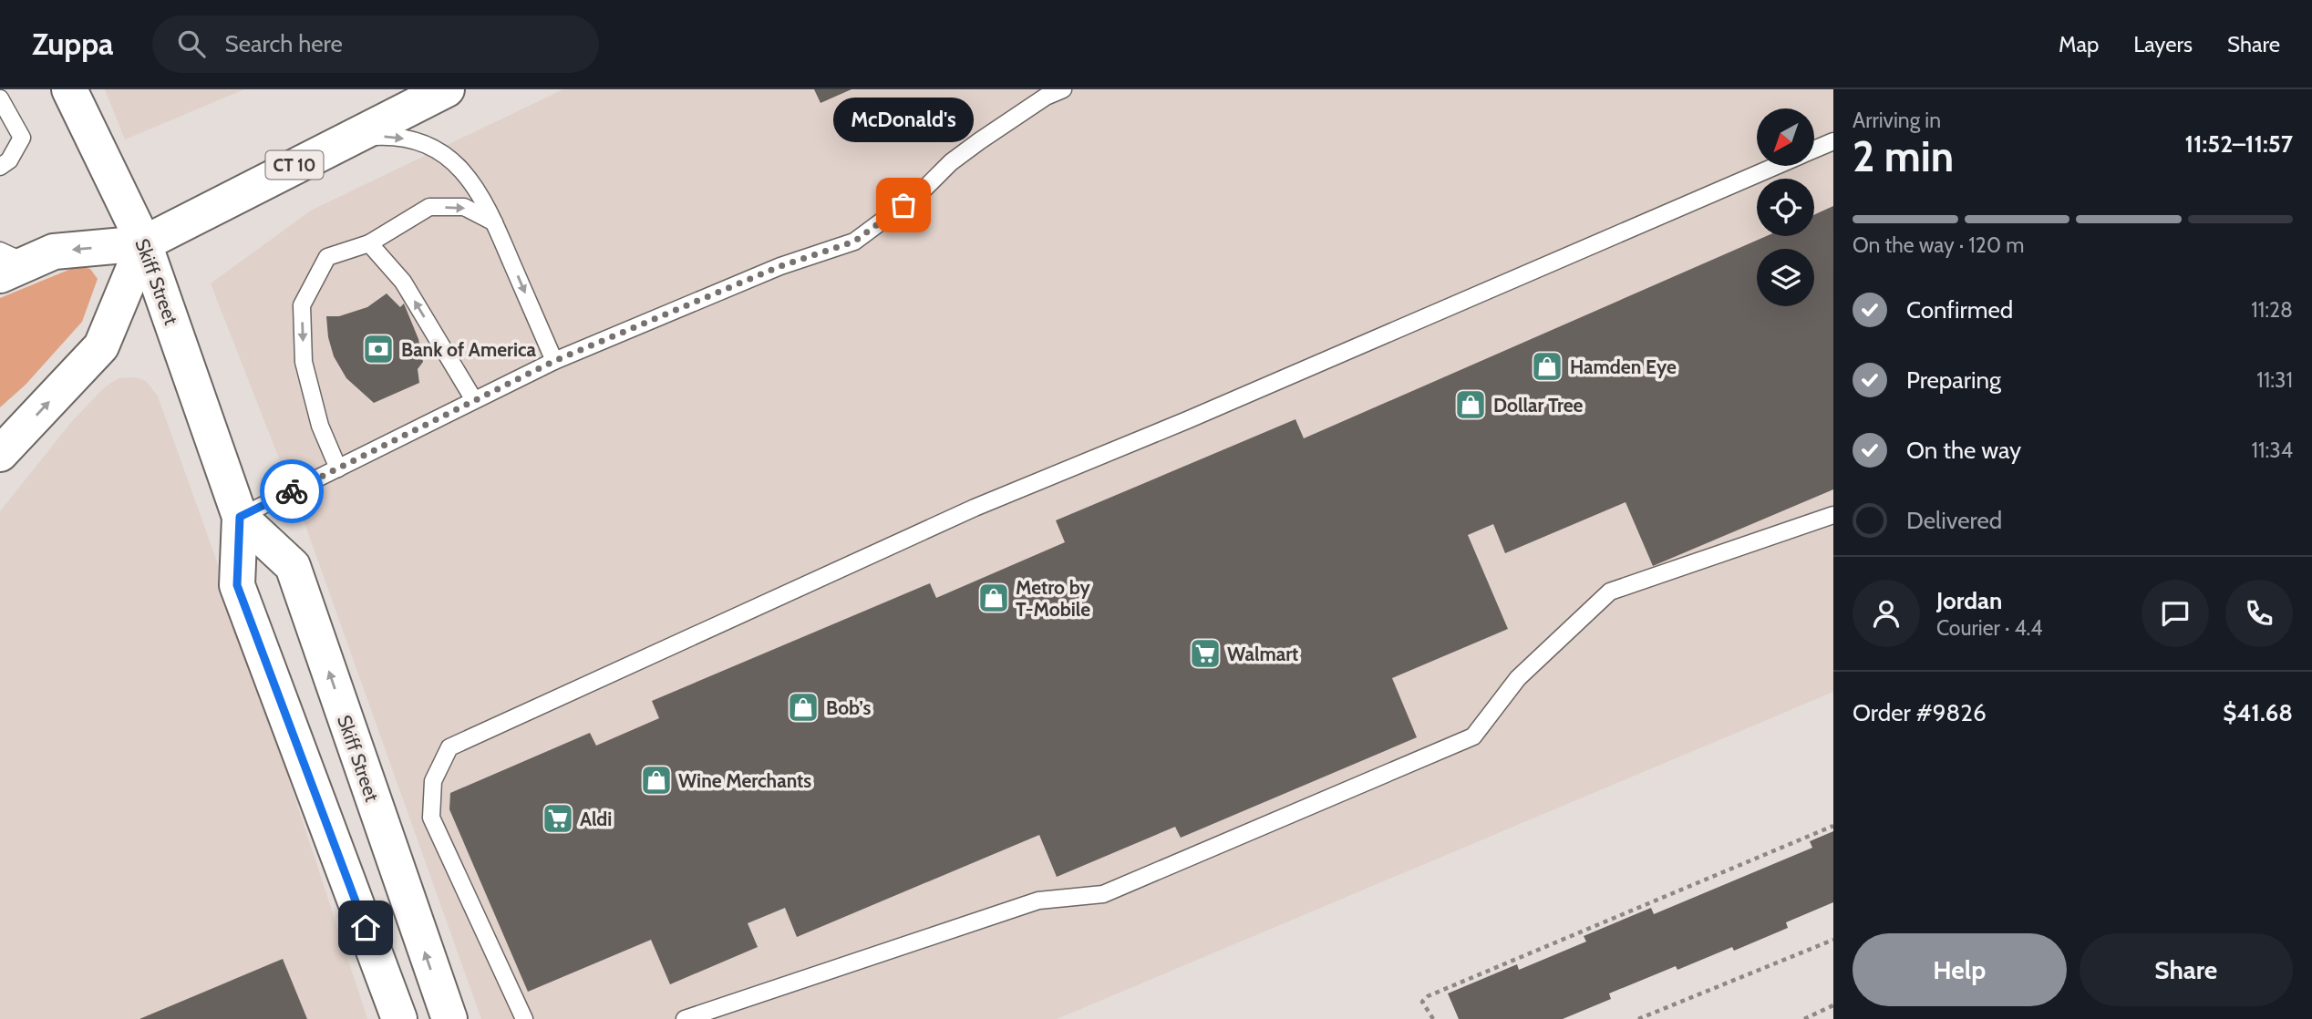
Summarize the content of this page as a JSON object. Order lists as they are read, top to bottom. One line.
{"streets":{"street":["CT 10","Skiff Street"]},"crossings":[["CT 10","Skiff Street"]],"places":{"other":["McDonald's"],"bank":["Bank of America"],"shop":["Hamden Eye","Dollar Tree","Metro by T-Mobile","Bob’s","Wine Merchants"],"supermarket":["Walmart","Aldi"]},"north":"bottom left","page":{"header":"Zuppa","search":"Search here","nav":["Map","Layers","Share"],"heading":["2 min","Arriving in","11:52–11:57"],"panel":["Jordan","Courier · 4.4","Order #9826","$41.68"],"bubble":"McDonald's","bar":"On the way · 120 m","list":[["Confirmed","11:28"],["Preparing","11:31"],["On the way","11:34"],"Delivered"],"buttons":["Help","Share"]}}
